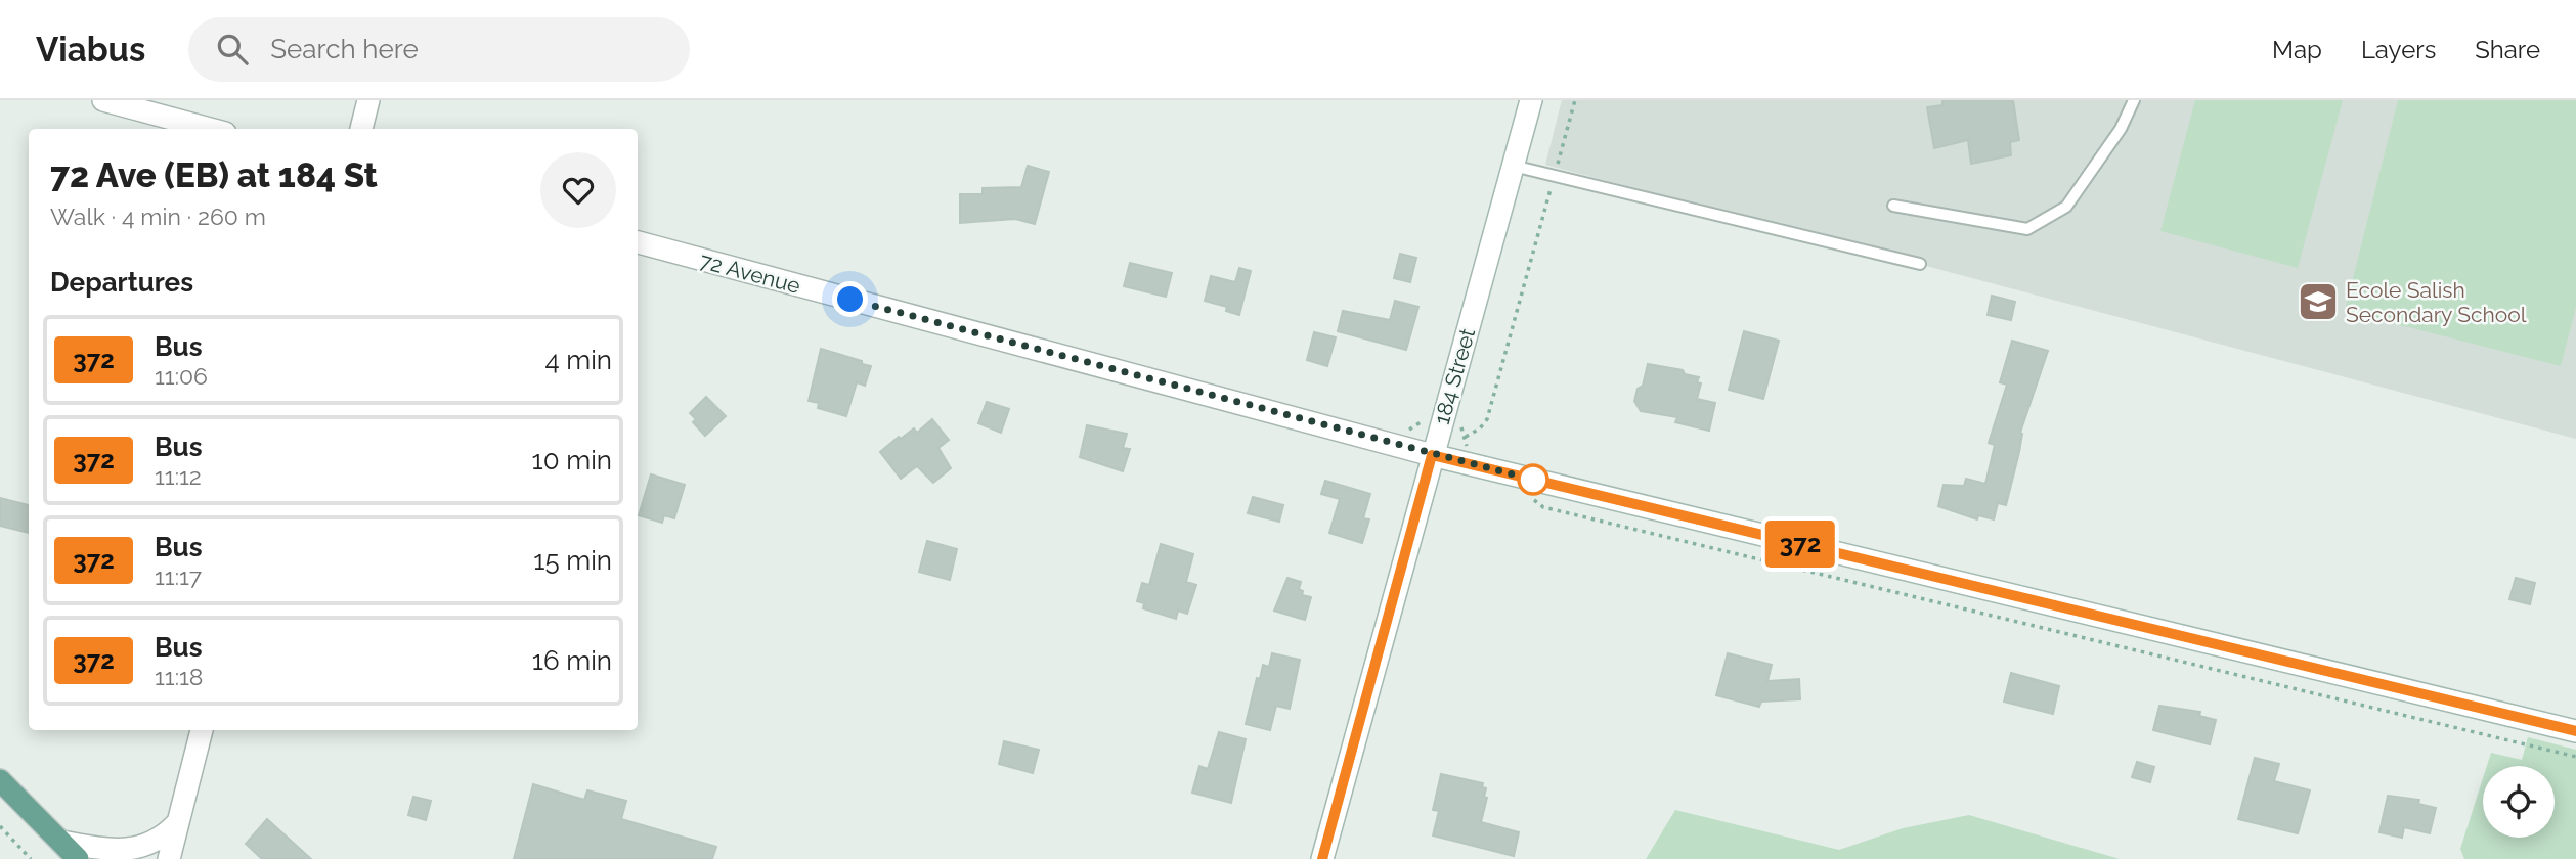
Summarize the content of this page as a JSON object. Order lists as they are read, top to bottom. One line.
{"streets":{"main road":["72 Avenue","184 Street"]},"crossings":[["72 Avenue","184 Street"]],"places":{"school or university":["Ecole Salish Secondary School"]},"lines":["bus line 372"],"page":{"header":"Viabus","search":"Search here","nav":["Map","Layers","Share"],"on_map":"372","heading":[["72 Ave (EB) at 184 St","Walk · 4 min · 260 m"],"Departures"],"list":[{"mark":"372","name":"Bus","note":"11:06","value":"4 min"},{"mark":"372","name":"Bus","note":"11:12","value":"10 min"},{"mark":"372","name":"Bus","note":"11:17","value":"15 min"},{"mark":"372","name":"Bus","note":"11:18","value":"16 min"}]}}
